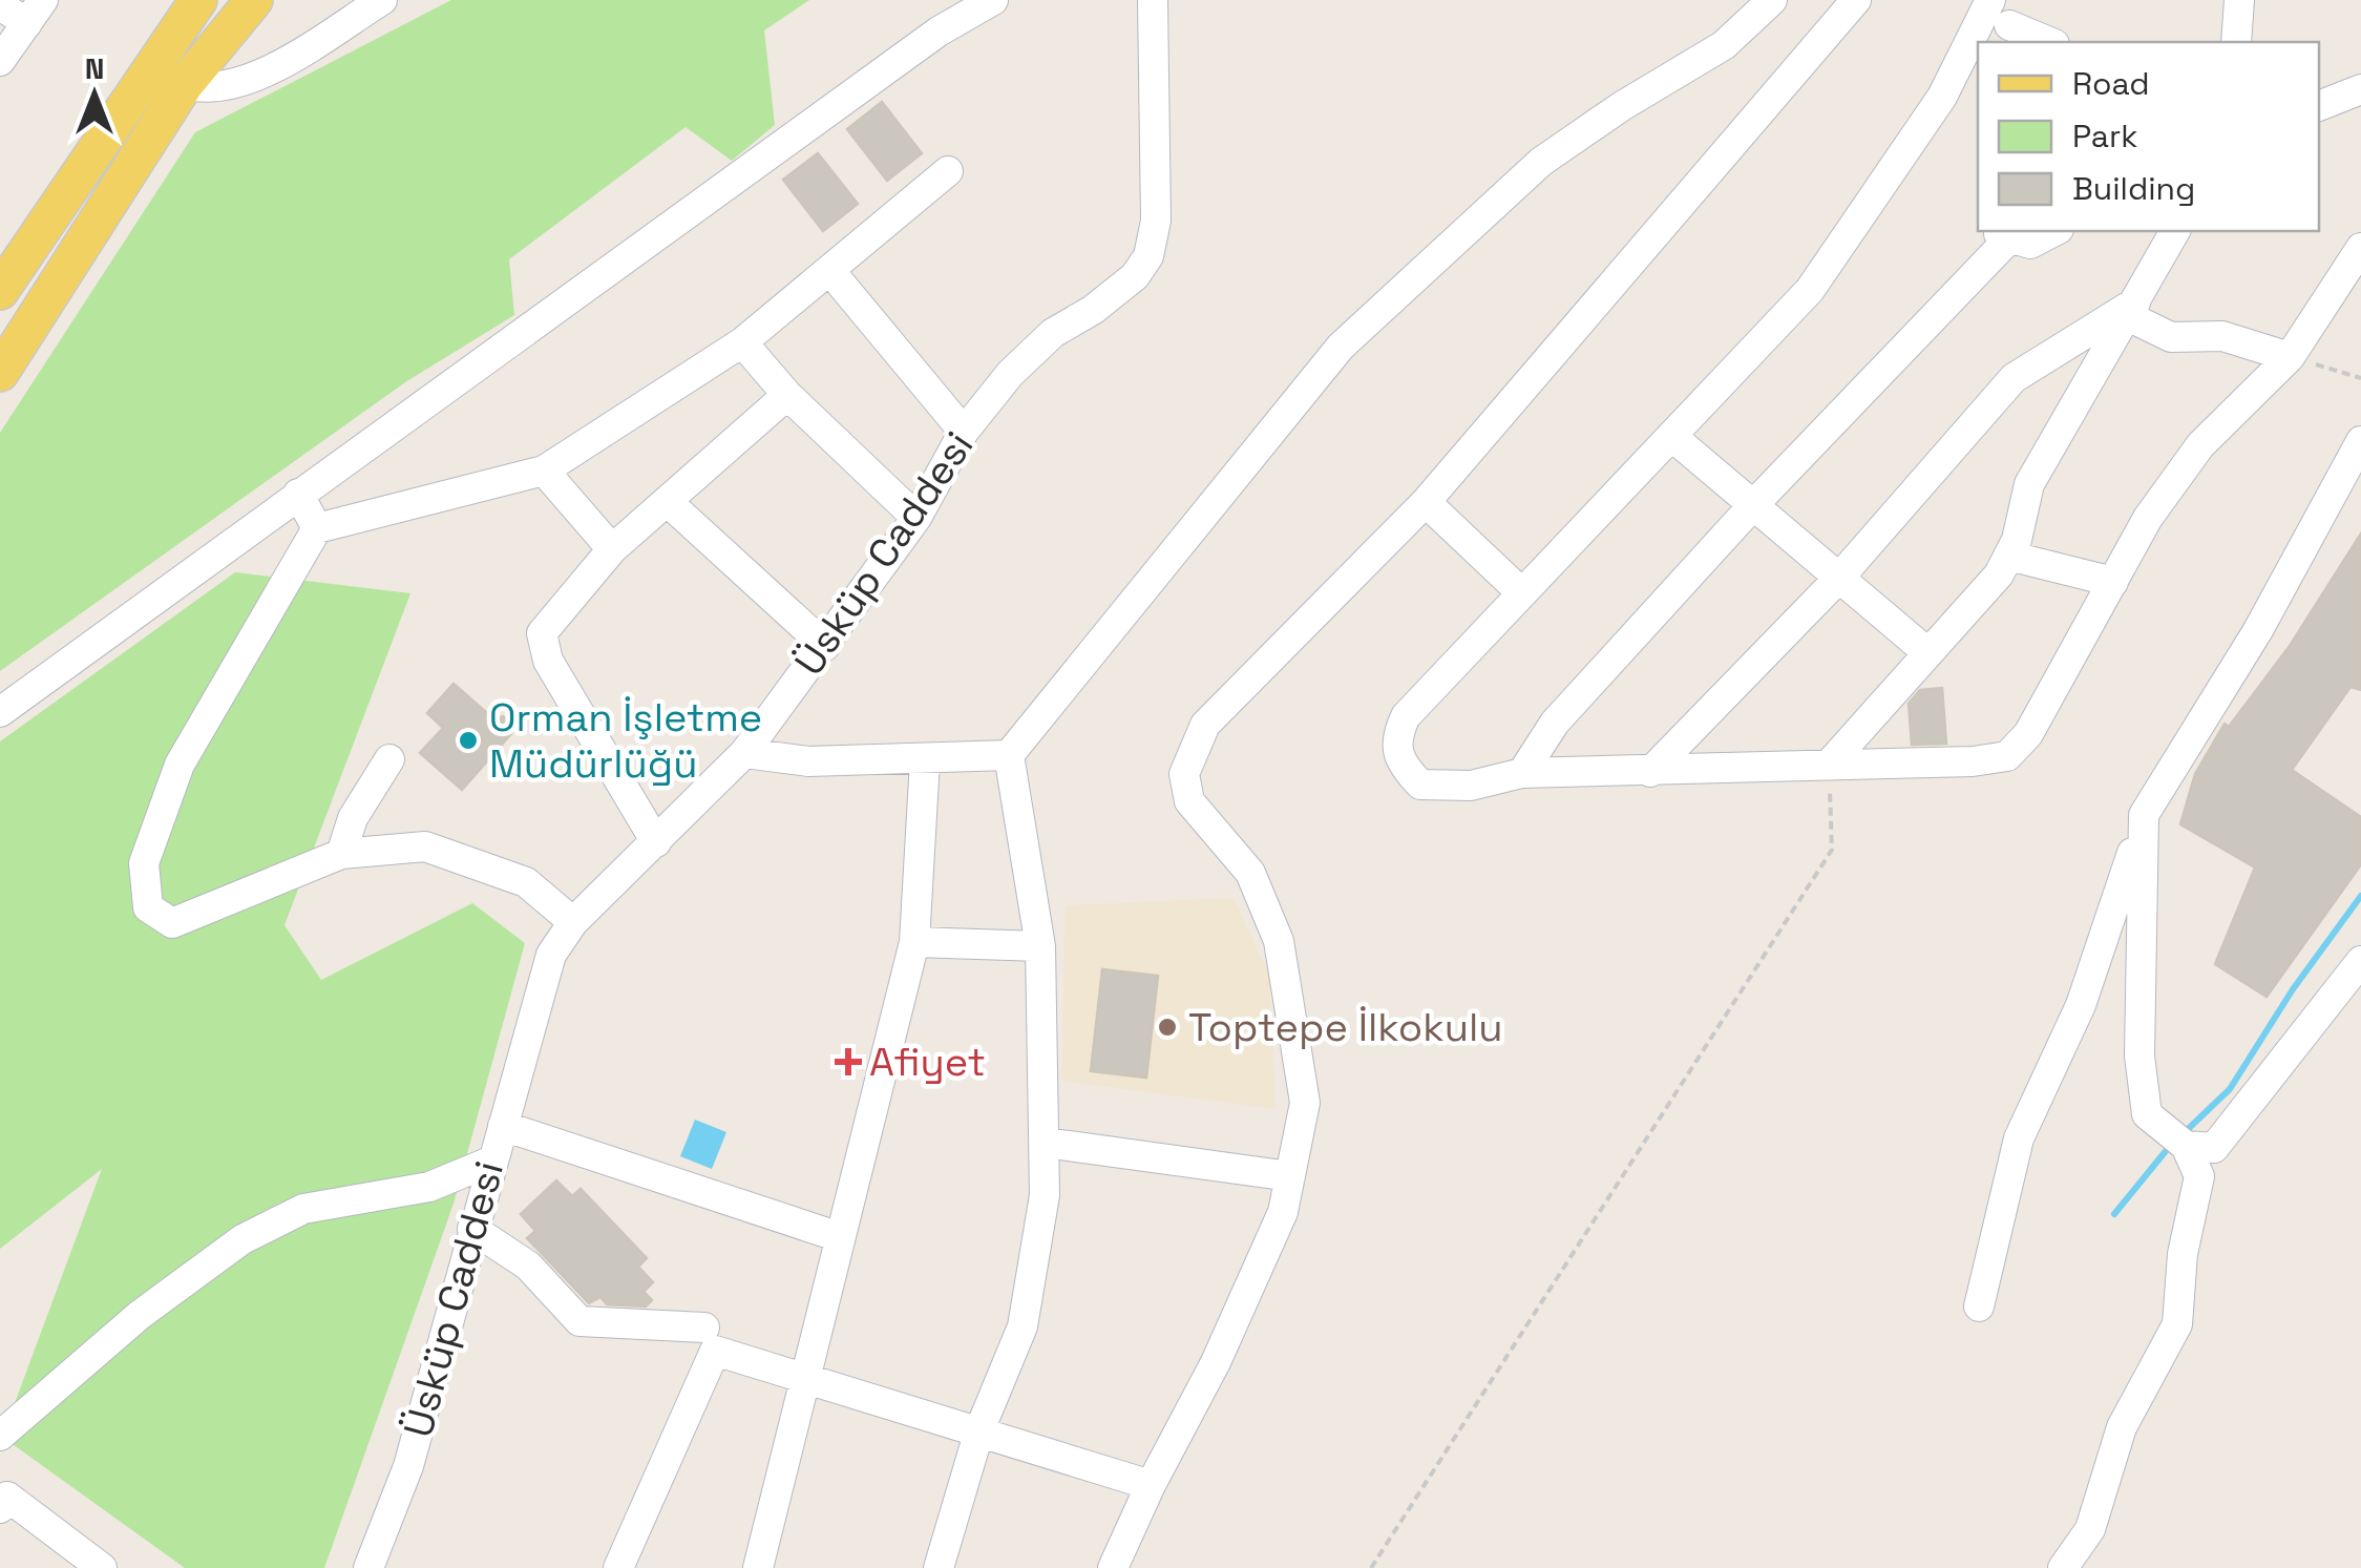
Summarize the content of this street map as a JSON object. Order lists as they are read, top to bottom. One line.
{"streets":{"street":["Üsküp Caddesi"]},"places":{"other":["Orman İşletme Müdürlüğü","Toptepe İlkokulu"],"health":["Afiyet"]},"legend":["Road","Park","Building"],"north":"top"}
